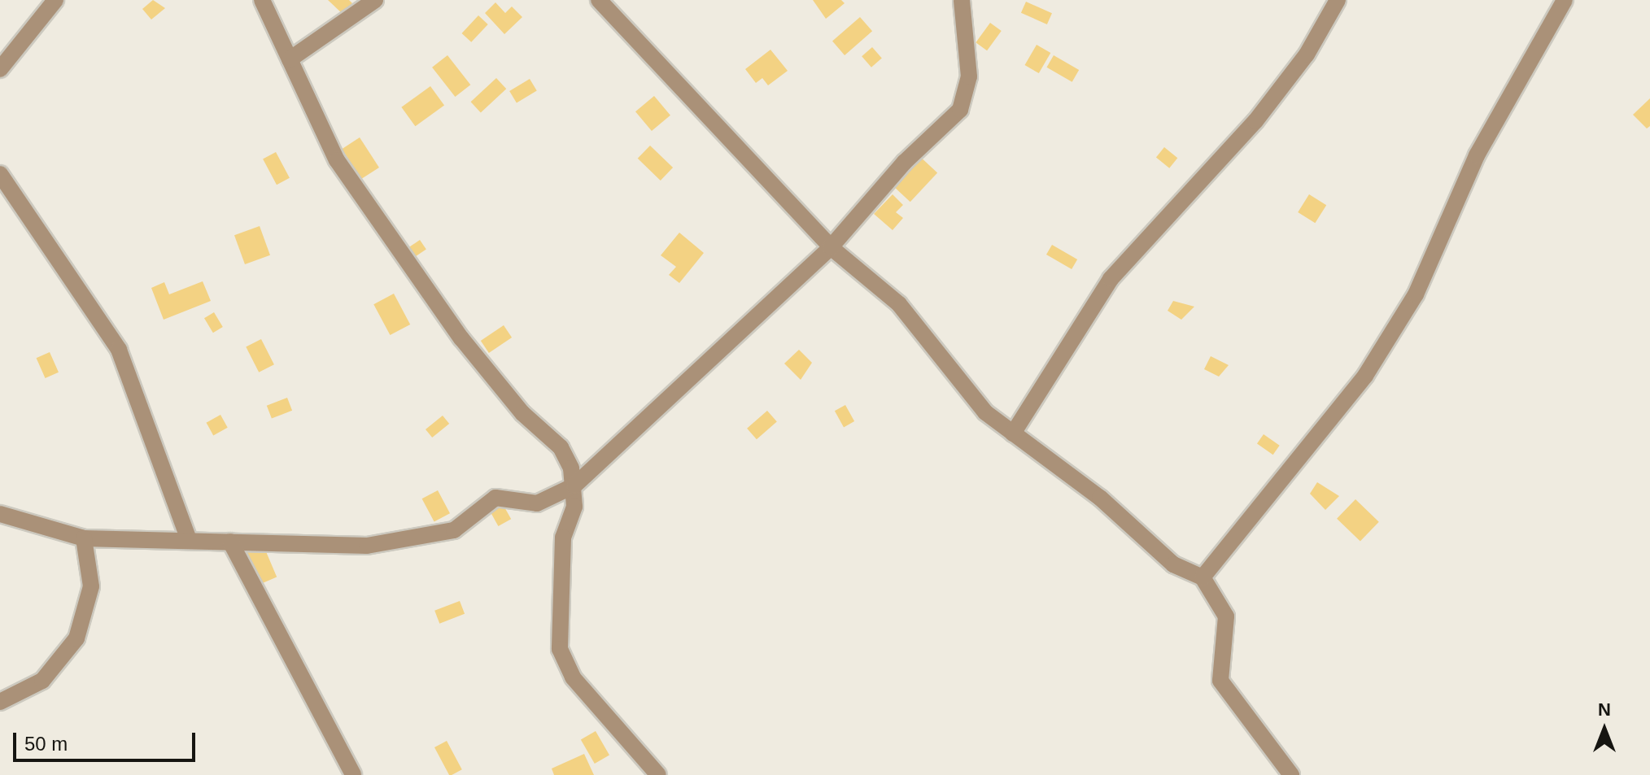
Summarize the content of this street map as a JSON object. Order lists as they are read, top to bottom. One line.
{"scale_bar":"50 m","north":"top"}
